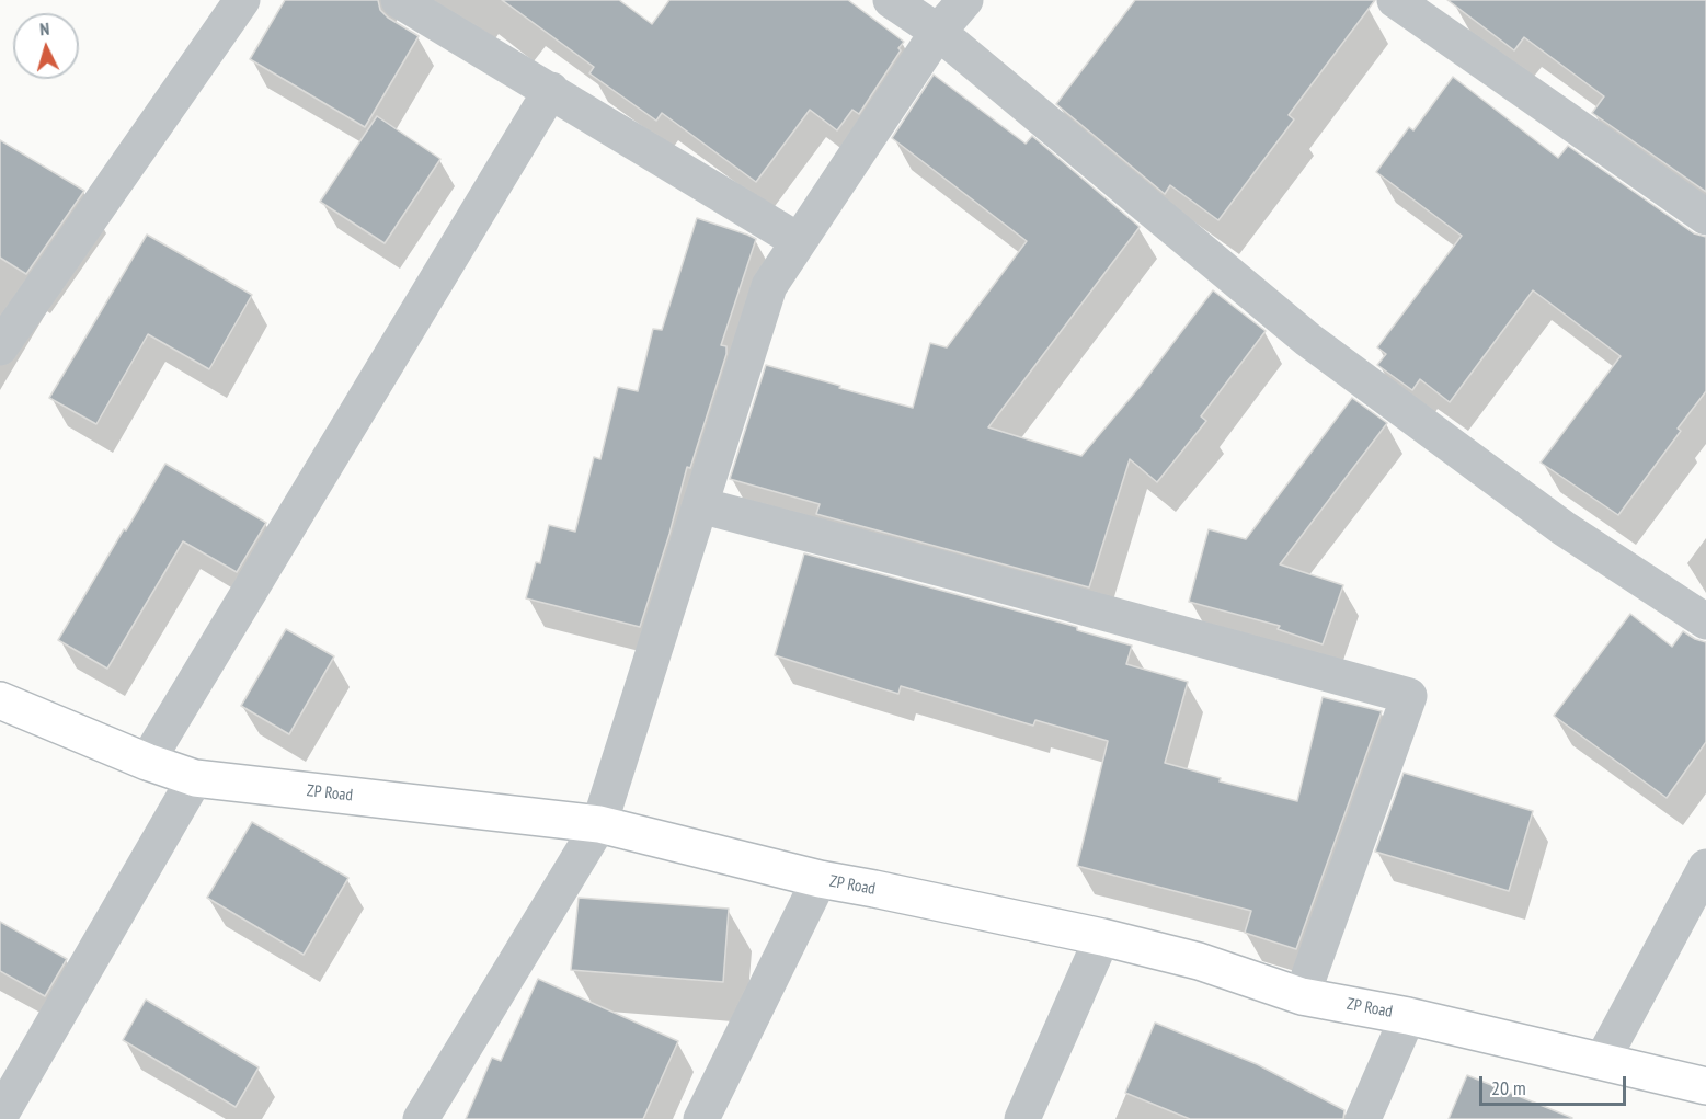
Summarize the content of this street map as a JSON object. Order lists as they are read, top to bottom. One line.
{"streets":{"street":["ZP Road"]},"scale_bar":"20 m","north":"top"}
